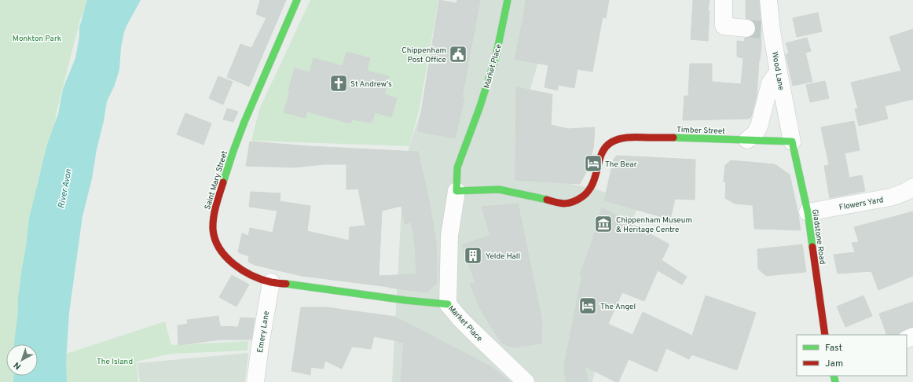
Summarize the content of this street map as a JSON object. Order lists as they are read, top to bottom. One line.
{"streets":{"street":["Market Place","Wood Lane","Timber Street","Saint Mary Street","Flowers Yard","Gladstone Road","Emery Lane"]},"crossings":[["Market Place","Timber Street"],["Market Place","Saint Mary Street"],["Wood Lane","Timber Street"],["Wood Lane","Gladstone Road"],["Timber Street","Gladstone Road"],["Saint Mary Street","Emery Lane"],["Flowers Yard","Gladstone Road"]],"water":["River Avon"],"parks":["Monkton Park","The Island"],"places":{"public building":["Chippenham Post Office"],"church":["St Andrew's"],"hotel":["The Bear","The Angel"],"museum":["Chippenham Museum & Heritage Centre"],"building":["Yelde Hall"]},"legend":["Fast","Jam"],"north":"bottom left"}
